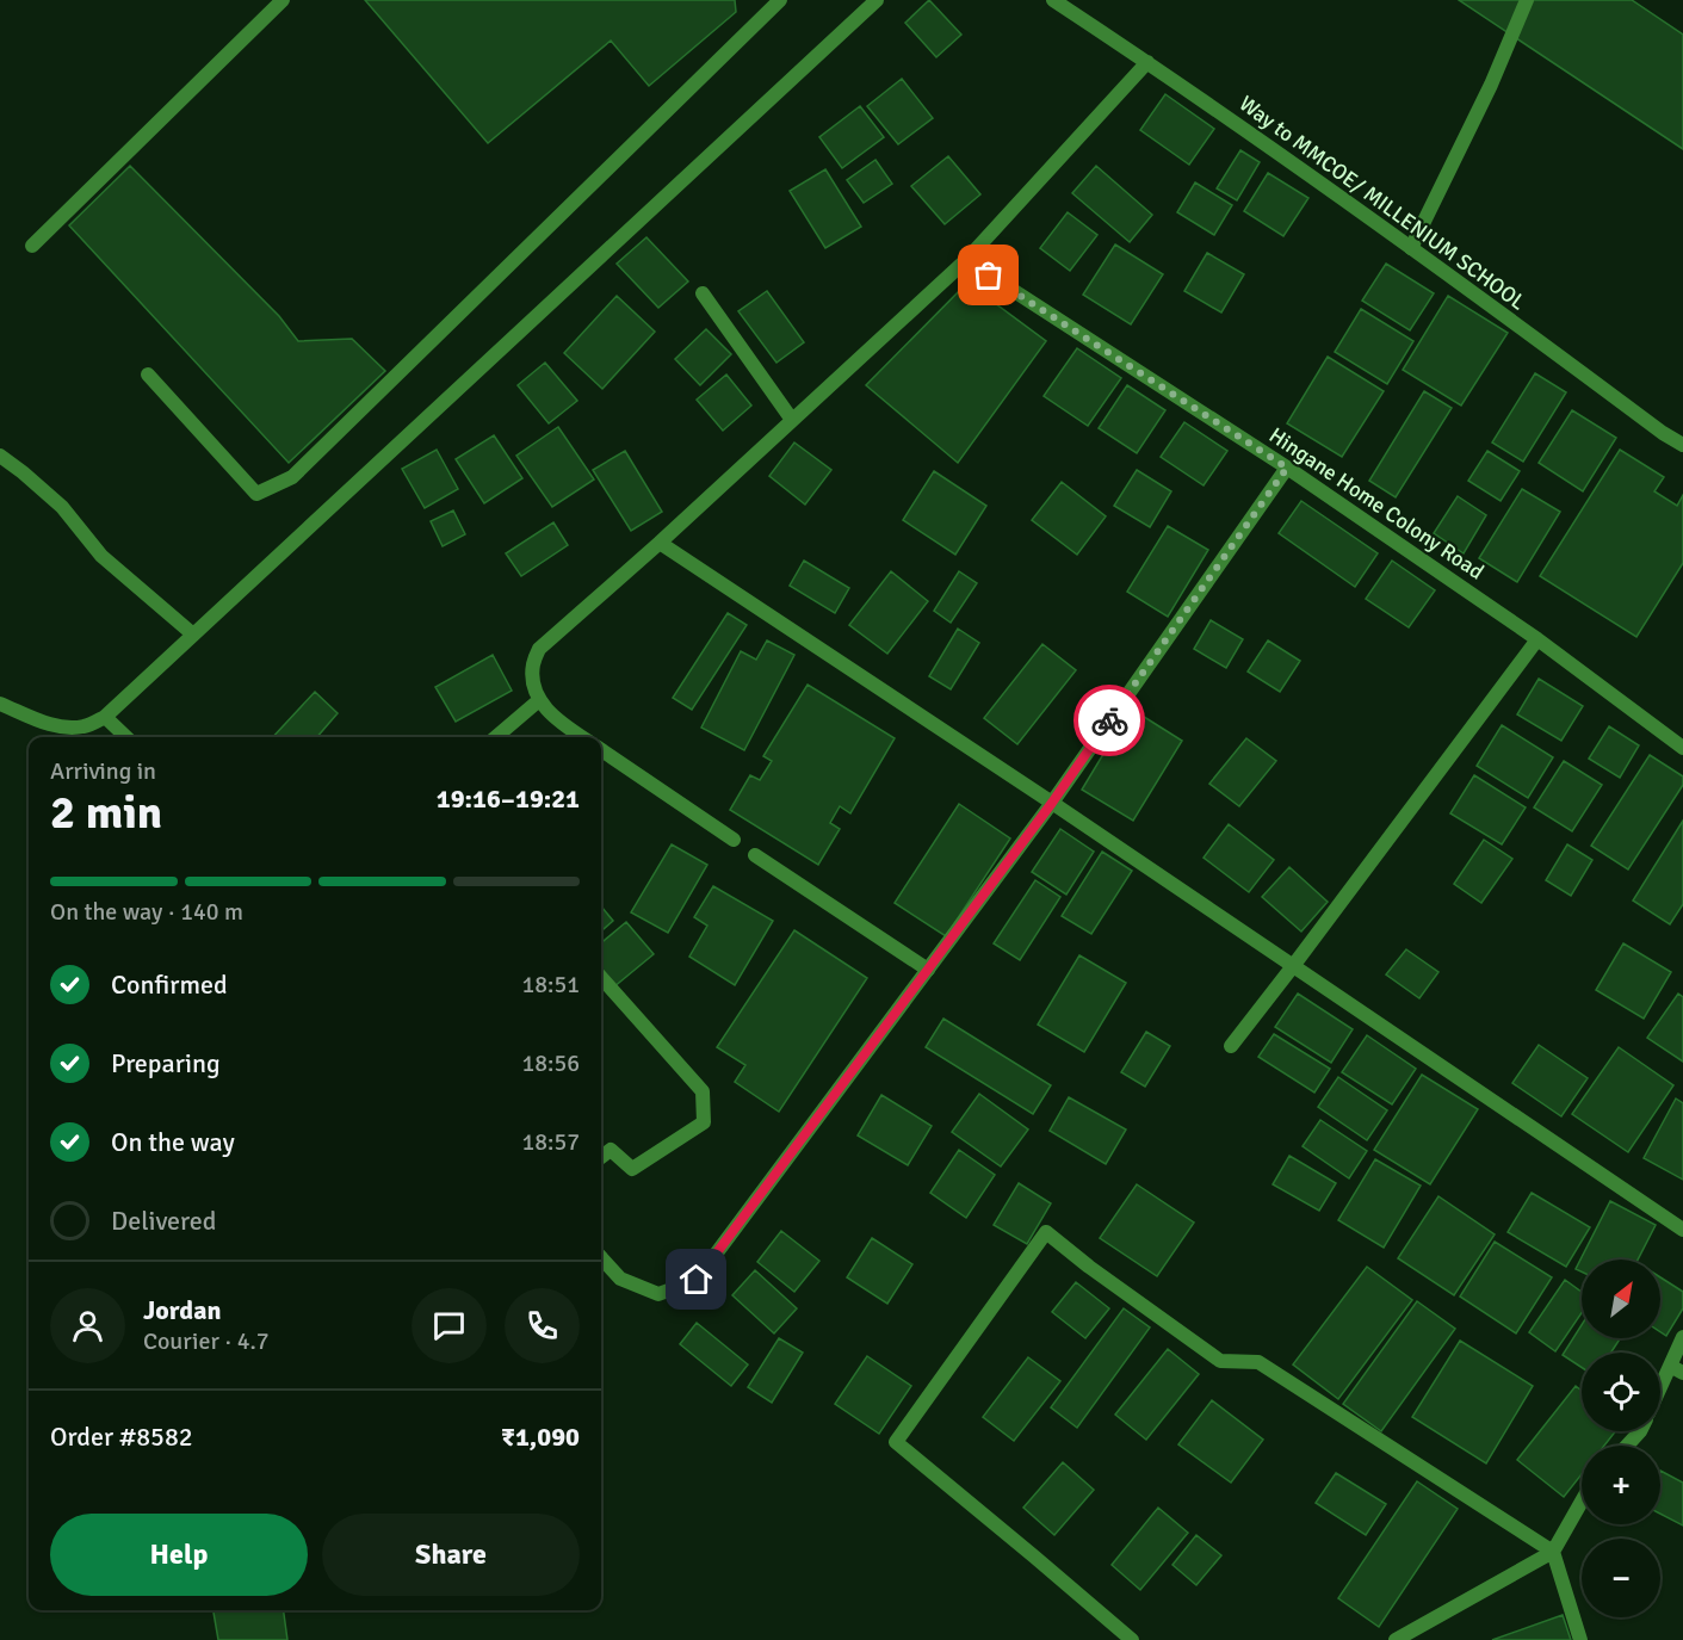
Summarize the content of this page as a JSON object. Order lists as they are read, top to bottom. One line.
{"streets":{"street":["Way to MMCOE/ MILLENIUM SCHOOL","Hingane Home Colony Road"]},"north":"top right","page":{"heading":["2 min","Arriving in","19:16–19:21"],"panel":["Jordan","Courier · 4.7","Order #8582","₹1,090"],"bar":"On the way · 140 m","list":[["Confirmed","18:51"],["Preparing","18:56"],["On the way","18:57"],"Delivered"],"map_buttons":["+","−"],"buttons":["Help","Share"]}}
